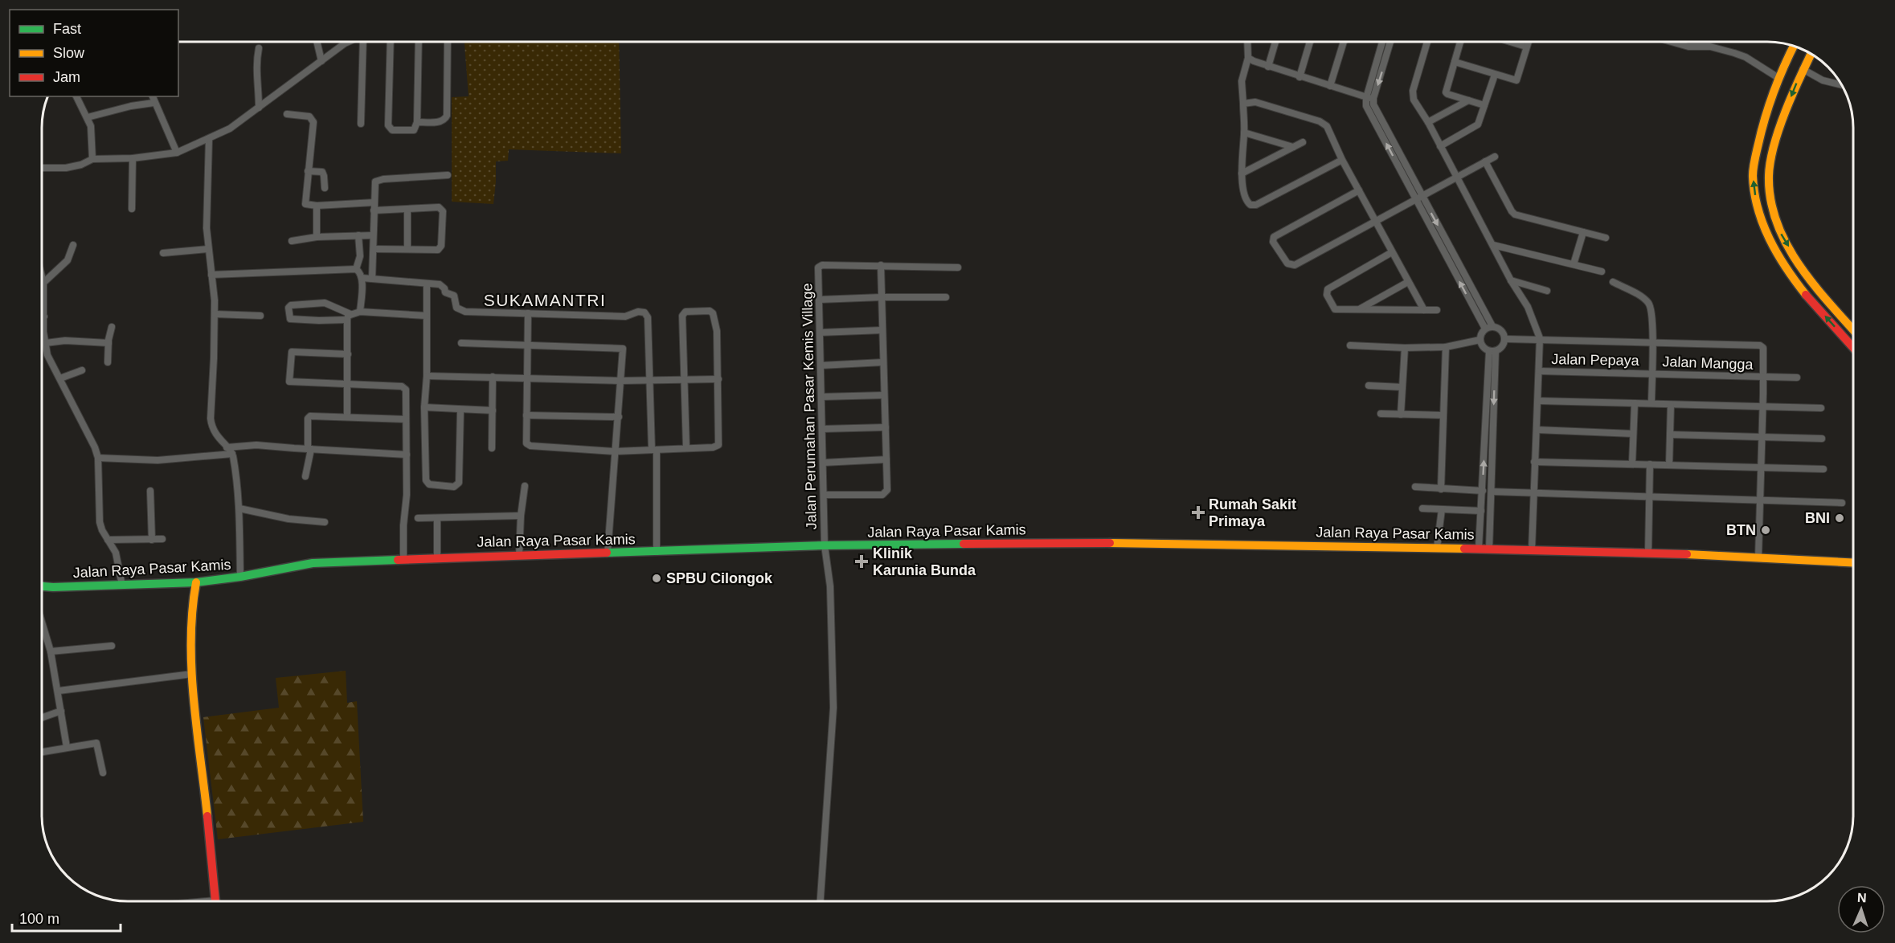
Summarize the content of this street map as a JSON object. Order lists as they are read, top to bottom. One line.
{"streets":{"main road":["Jalan Raya Pasar Kamis"],"street":["Jalan Pepaya","Jalan Mangga","Jalan Perumahan Pasar Kemis Village"]},"crossings":[["Jalan Pepaya","Jalan Mangga"],["Jalan Perumahan Pasar Kemis Village","Jalan Raya Pasar Kamis"]],"districts":["SUKAMANTRI"],"places":{"health":["Rumah Sakit Primaya","Klinik Karunia Bunda"],"other":["BNI","BTN","SPBU Cilongok"]},"legend":["Fast","Slow","Jam"],"scale_bar":"100 m","north":"top"}
